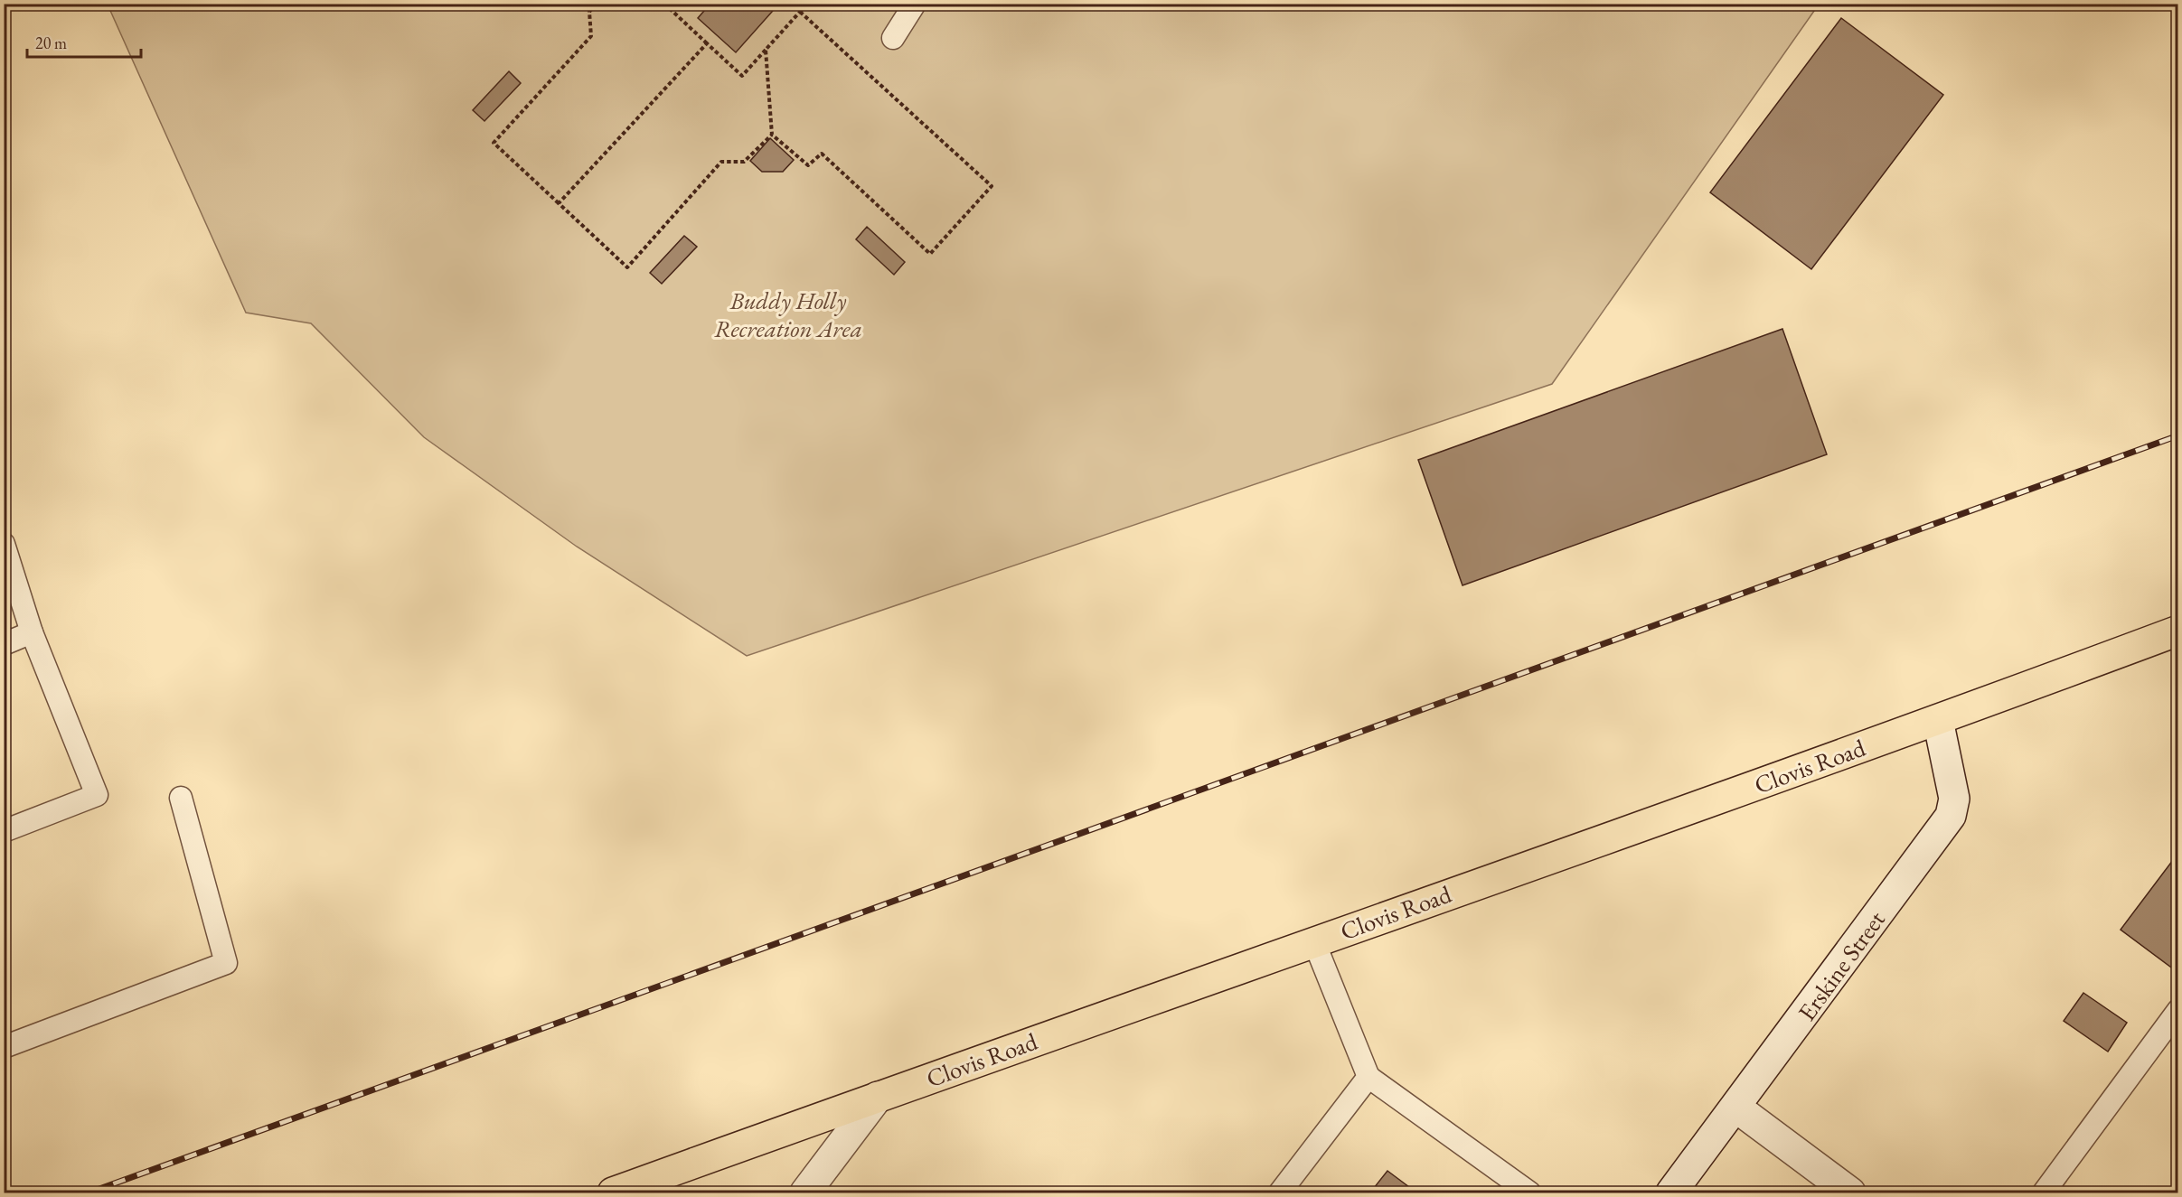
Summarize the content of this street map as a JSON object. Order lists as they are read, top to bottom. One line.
{"streets":{"highway":["Clovis Road"],"street":["Erskine Street"]},"crossings":[["Clovis Road","Erskine Street"]],"parks":["Buddy Holly Recreation Area"],"scale_bar":"20 m"}
